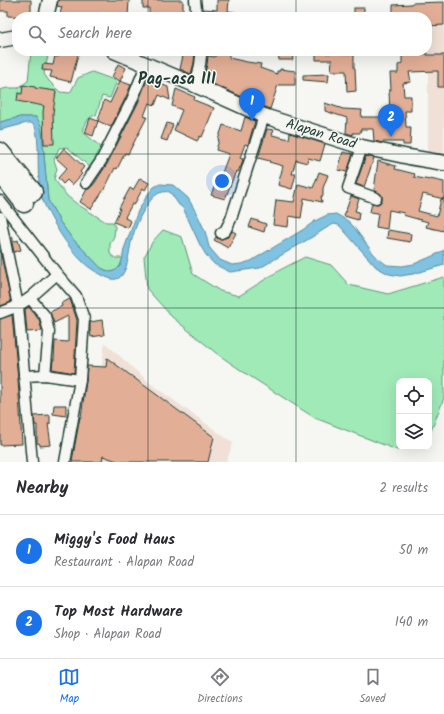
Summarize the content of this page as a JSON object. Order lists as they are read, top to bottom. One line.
{"streets":{"street":["Alapan Road"]},"districts":["Pag-asa III"],"page":{"search":"Search here","pins":["1","2"],"heading":["Nearby","2 results"],"list":[{"mark":"1","name":"Miggy's Food Haus","note":"Restaurant · Alapan Road","value":"50 m"},{"mark":"2","name":"Top Most Hardware","note":"Shop · Alapan Road","value":"140 m"}],"nav":["Map","Directions","Saved"]}}
